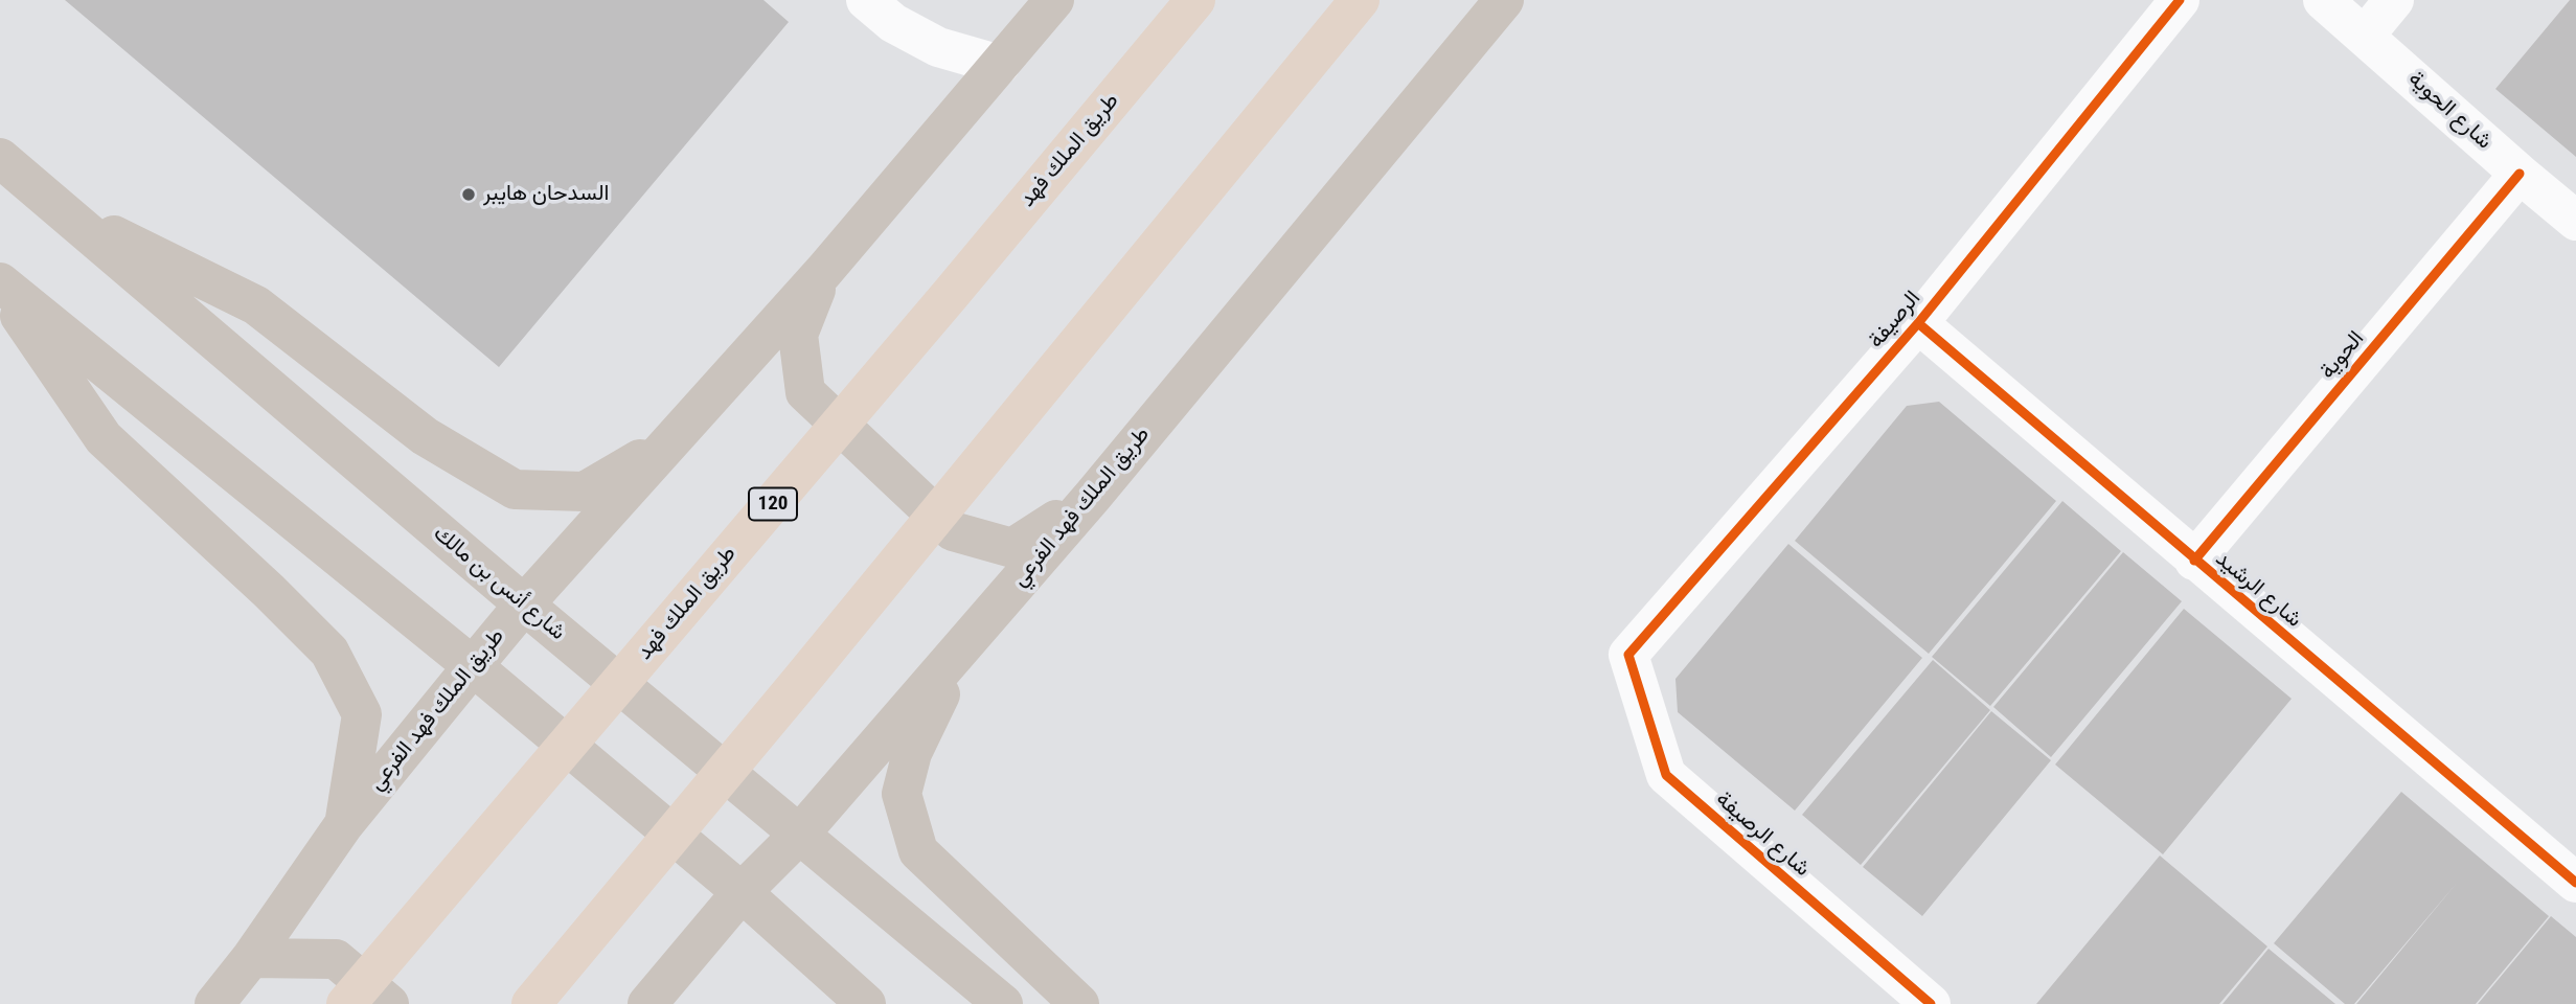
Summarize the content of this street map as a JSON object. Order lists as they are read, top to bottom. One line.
{"streets":{"highway":["طريق الملك فهد","120"],"main road":["طريق الملك فهد الفرعي","شارع أنس بن مالك"],"street":["شارع الحوية","الرصيفة","الحوية","شارع الرشيد","شارع الرصيفة"]},"crossings":[["شارع الحوية","الحوية"],["الرصيفة","شارع الرشيد"],["الرصيفة","شارع الرصيفة"],["الحوية","شارع الرشيد"],["طريق الملك فهد الفرعي","شارع أنس بن مالك"]],"places":["السدحان هايبر"]}
